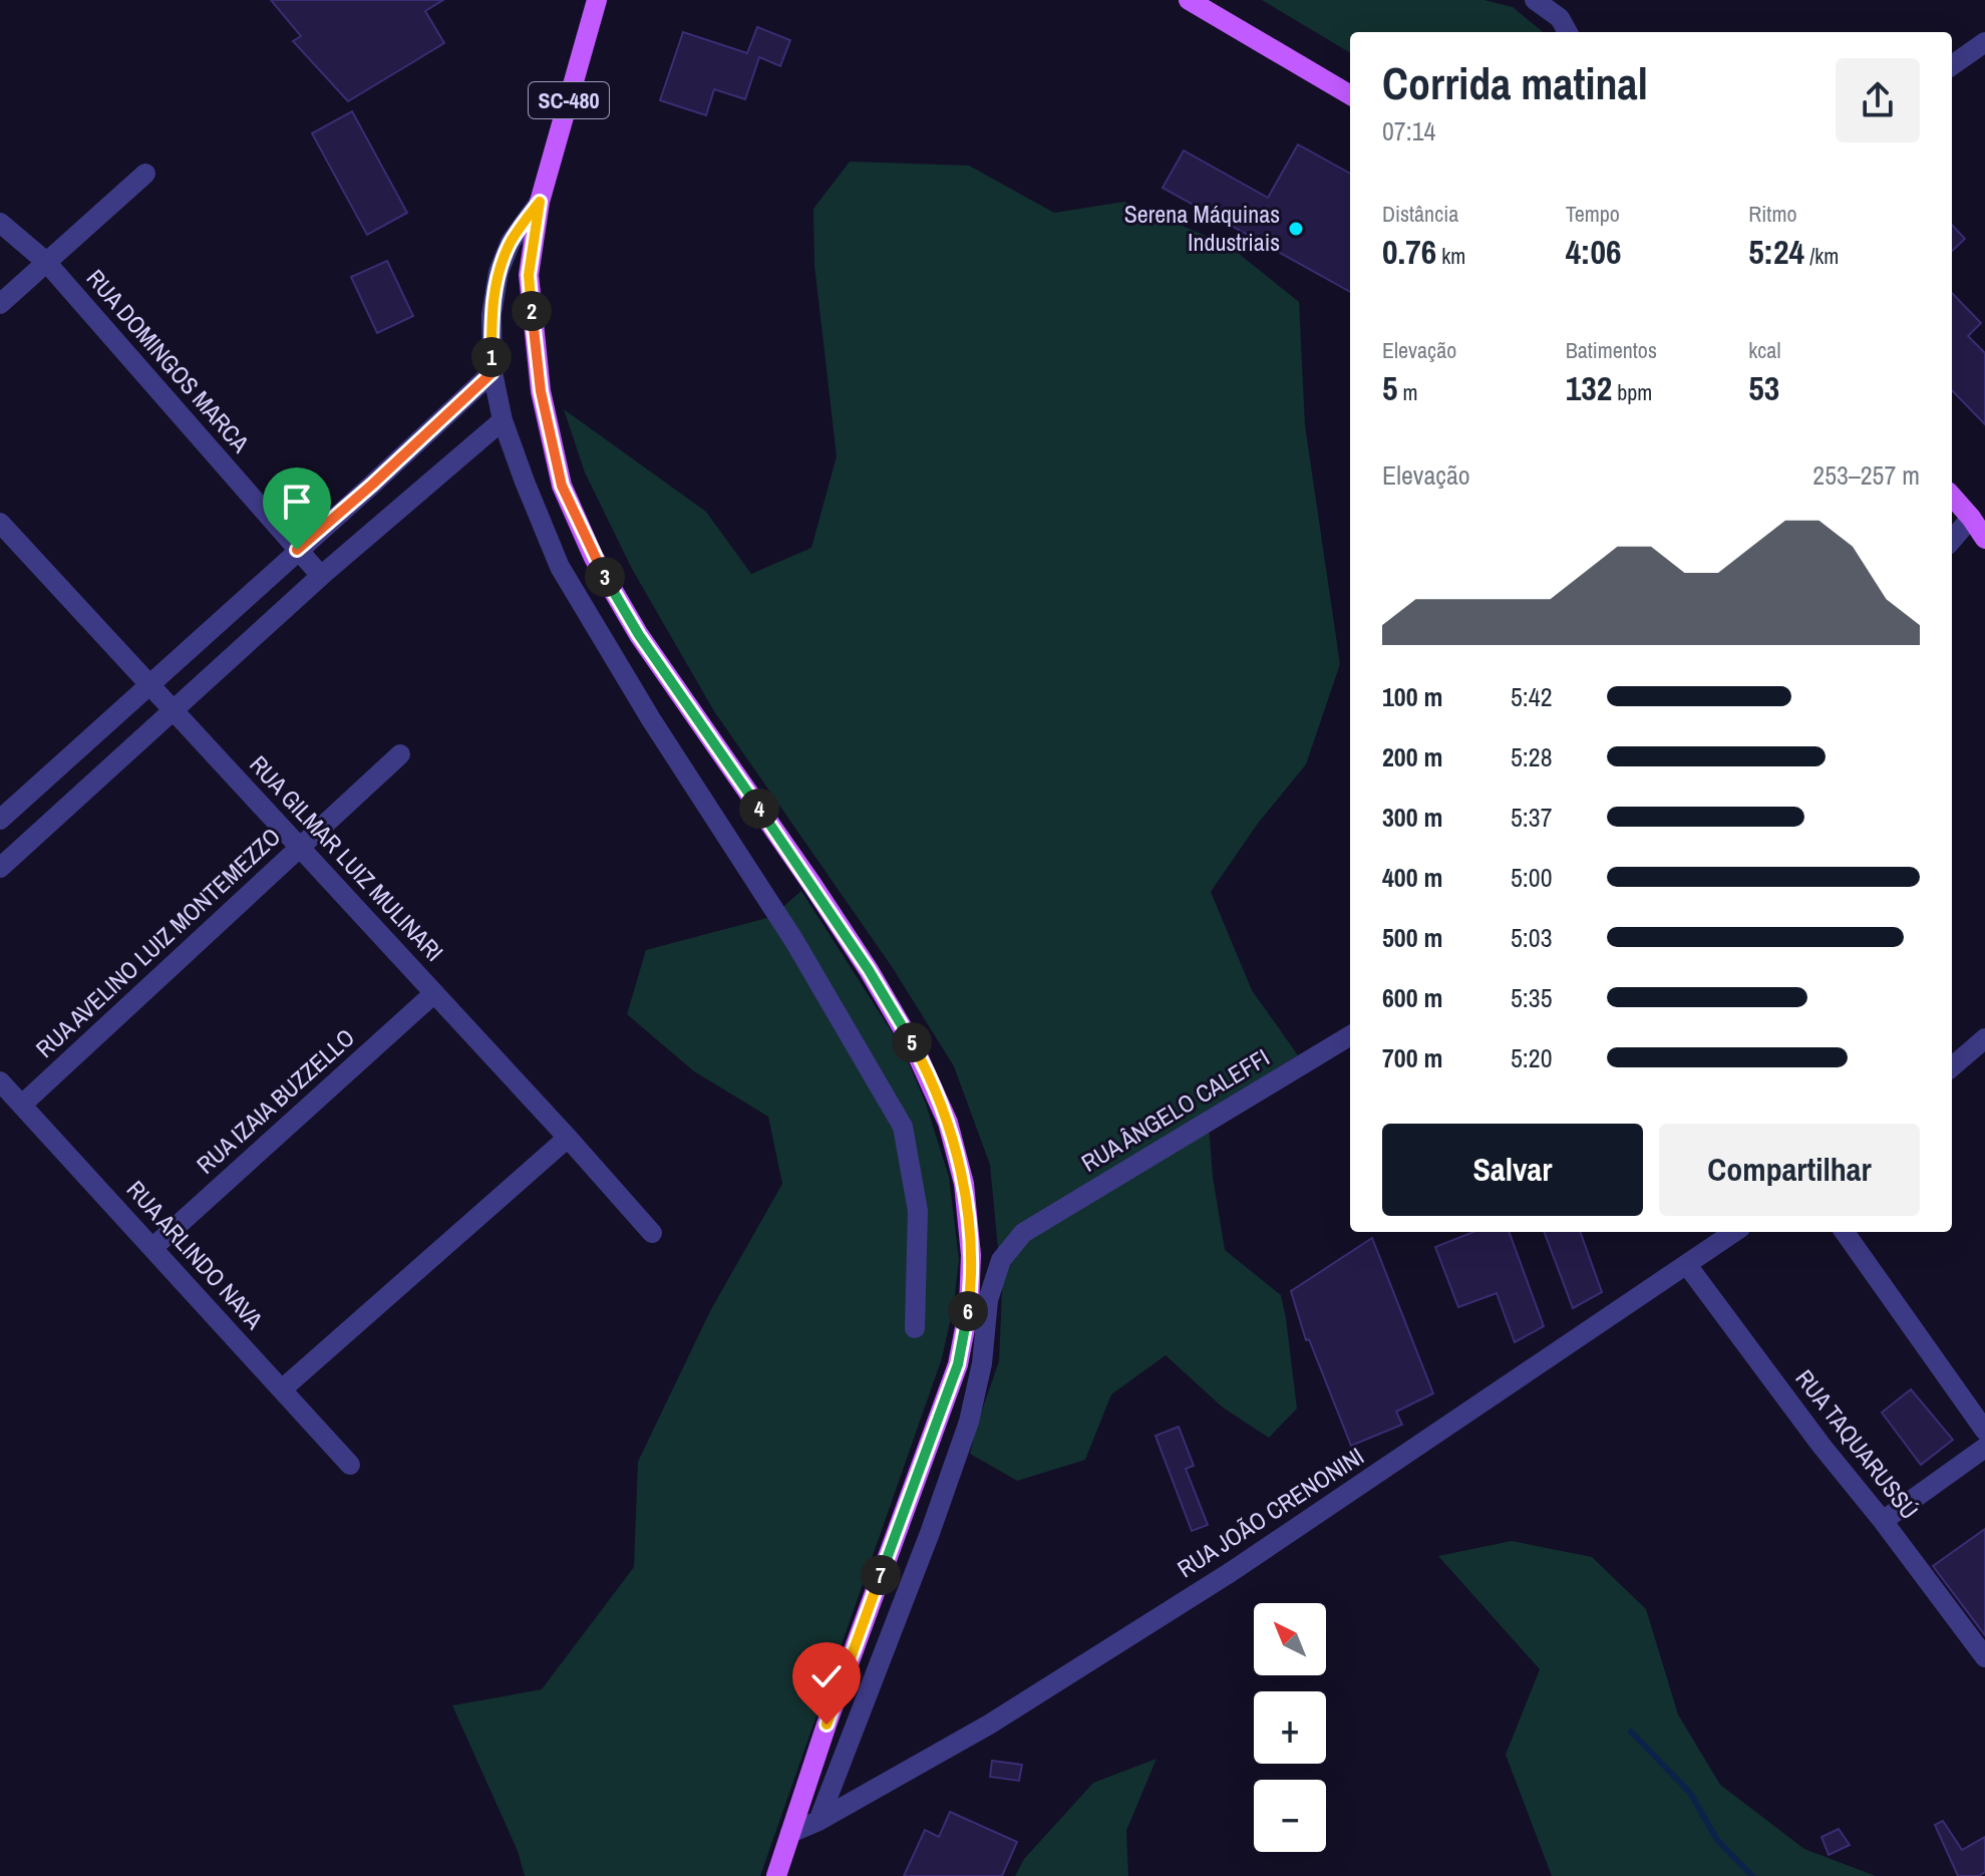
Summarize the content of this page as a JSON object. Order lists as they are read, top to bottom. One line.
{"streets":{"main road":["SC-480"],"street":["RUA DOMINGOS MARCA","RUA GILMAR LUIZ MULINARI","RUA AVELINO LUIZ MONTEMEZZO","RUA IZAIA BUZZELLO","RUA ÂNGELO CALEFFI","RUA ARLINDO NAVA","RUA TAQUARUSSÚ","RUA JOÃO CRENONINI"]},"crossings":[["SC-480","RUA JOÃO CRENONINI"],["RUA GILMAR LUIZ MULINARI","RUA AVELINO LUIZ MONTEMEZZO"],["RUA GILMAR LUIZ MULINARI","RUA IZAIA BUZZELLO"],["RUA AVELINO LUIZ MONTEMEZZO","RUA ARLINDO NAVA"],["RUA IZAIA BUZZELLO","RUA ARLINDO NAVA"],["RUA ÂNGELO CALEFFI","RUA JOÃO CRENONINI"],["RUA TAQUARUSSÚ","RUA JOÃO CRENONINI"]],"places":["Serena Máquinas Industriais"],"north":"top left","page":{"heading":["Corrida matinal","07:14"],"stats":[["Distância","0.76 km"],["Tempo","4:06"],["Ritmo","5:24 /km"],["Elevação","5 m"],["Batimentos","132 bpm"],["kcal","53"]],"pins":["2","1","3","4","5","6","7"],"chart":["Elevação","253–257 m"],"list":[{"name":"100 m","note":"5:42"},{"name":"200 m","note":"5:28"},{"name":"300 m","note":"5:37"},{"name":"400 m","note":"5:00"},{"name":"500 m","note":"5:03"},{"name":"600 m","note":"5:35"},{"name":"700 m","note":"5:20"}],"buttons":["Salvar","Compartilhar"],"map_buttons":["+","−"]}}
